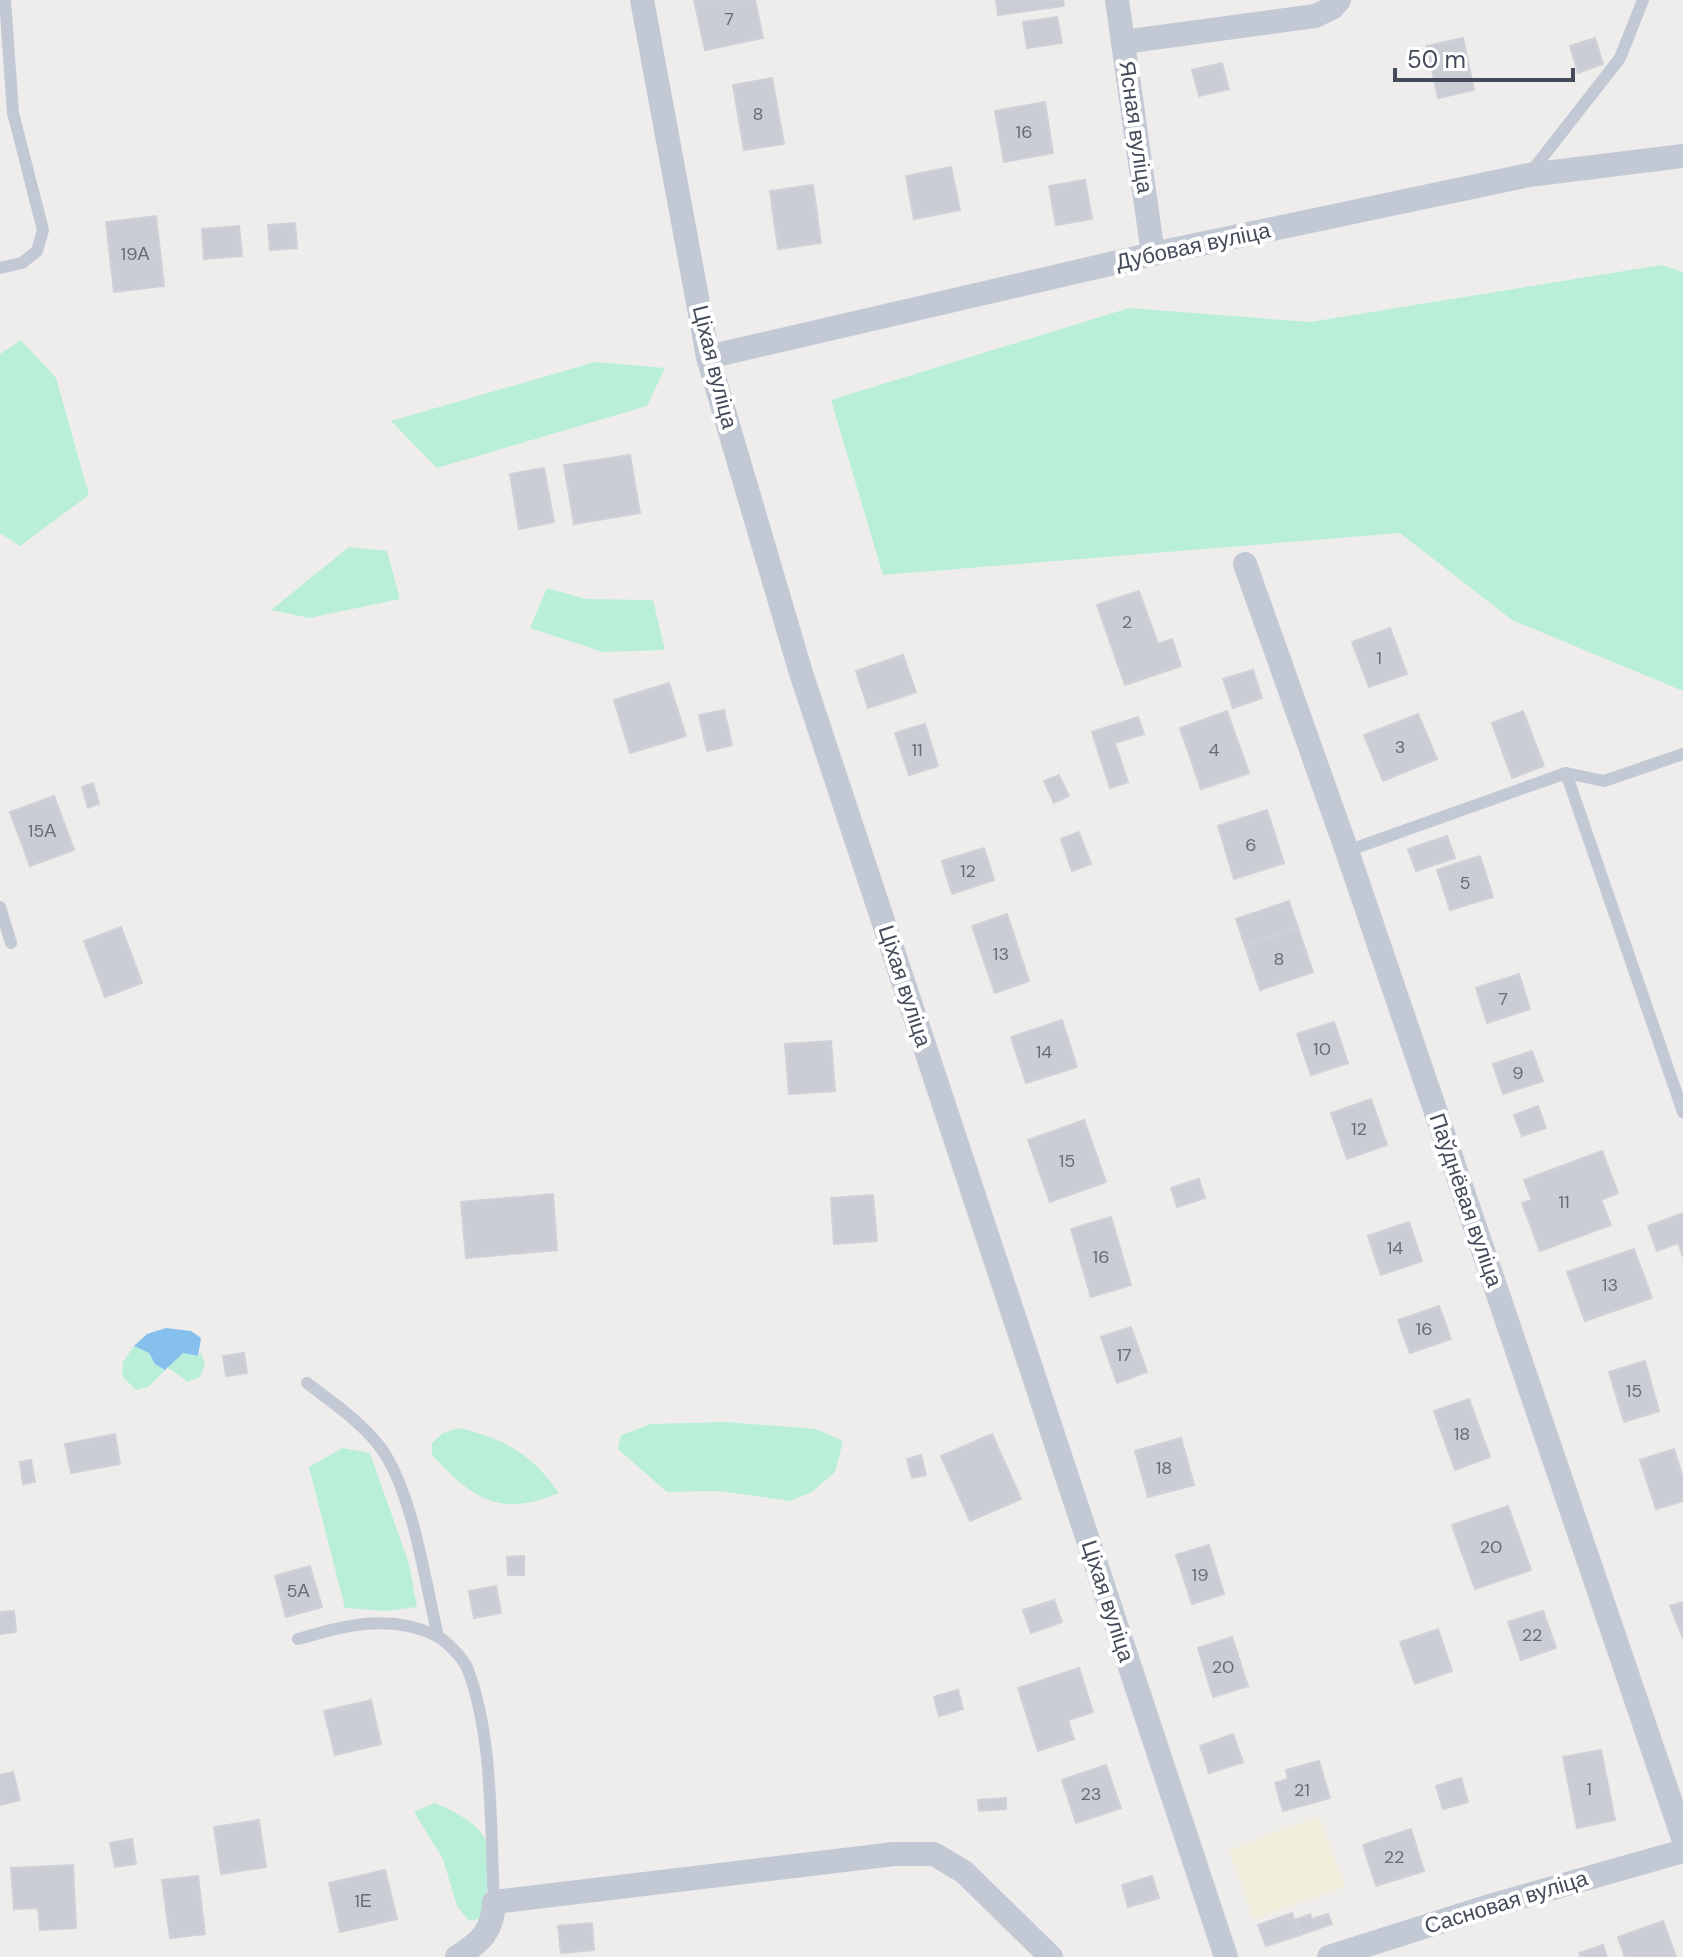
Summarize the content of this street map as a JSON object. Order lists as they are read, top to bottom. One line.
{"streets":{"street":["Ясная вуліца","Дубовая вуліца","Ціхая вуліца","Паўднёвая вуліца","Сасновая вуліца"]},"crossings":[["Ясная вуліца","Дубовая вуліца"],["Дубовая вуліца","Ціхая вуліца"]],"house_numbers":["7","8","16","19А","2","1","3","11","4","15А","6","12","5","13","8","7","10","14","9","12","15","11","14","16","13","16","17","15","18","18","20","19","5А","22","20","1","21","23","22","1Е"],"scale_bar":"50 m"}
